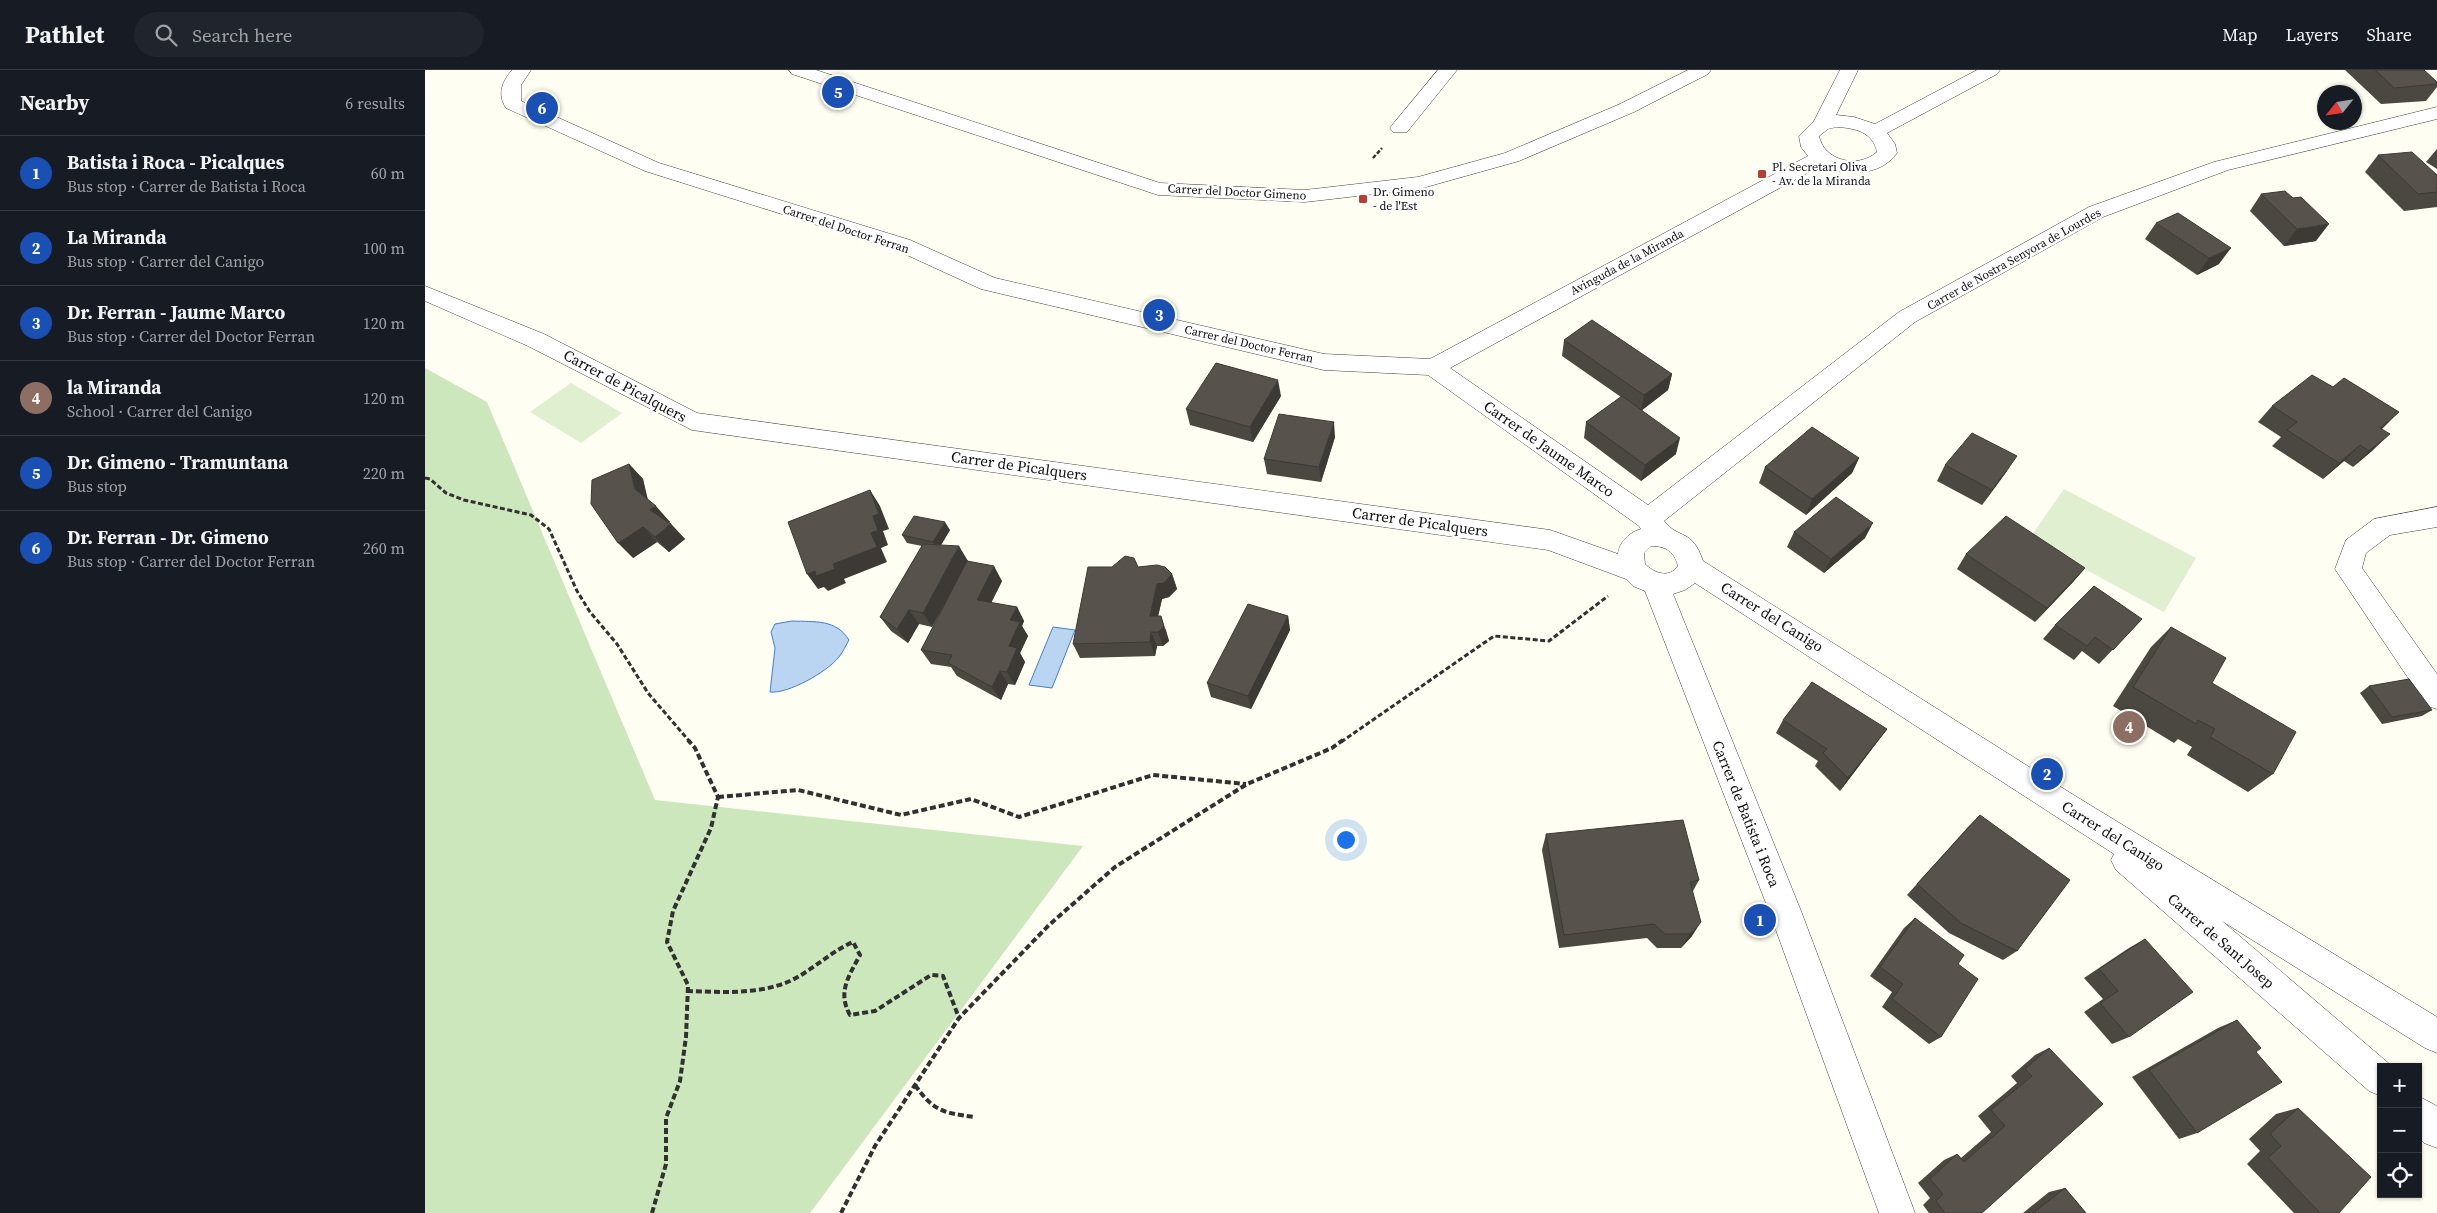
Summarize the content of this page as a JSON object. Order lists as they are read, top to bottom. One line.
{"streets":{"street":["Carrer del Doctor Gimeno","Carrer del Doctor Ferran","Carrer de Nostra Senyora de Lourdes","Avinguda de la Miranda","Carrer de Picalquers","Carrer de Jaume Marco","Carrer del Canigo","Carrer de Batista i Roca","Carrer de Sant Josep"]},"crossings":[["Carrer del Doctor Ferran","Avinguda de la Miranda"],["Carrer del Doctor Ferran","Carrer de Jaume Marco"],["Carrer de Nostra Senyora de Lourdes","Carrer de Picalquers"],["Carrer de Nostra Senyora de Lourdes","Carrer de Jaume Marco"],["Carrer de Nostra Senyora de Lourdes","Carrer del Canigo"],["Carrer de Nostra Senyora de Lourdes","Carrer de Batista i Roca"],["Avinguda de la Miranda","Carrer de Jaume Marco"],["Carrer de Picalquers","Carrer de Jaume Marco"],["Carrer de Picalquers","Carrer del Canigo"],["Carrer de Picalquers","Carrer de Batista i Roca"],["Carrer de Jaume Marco","Carrer del Canigo"],["Carrer de Jaume Marco","Carrer de Batista i Roca"],["Carrer del Canigo","Carrer de Batista i Roca"],["Carrer del Canigo","Carrer de Sant Josep"]],"places":{"transit":["Pl. Secretari Oliva - Av. de la Miranda","Dr. Gimeno - de l'Est"]},"north":"bottom left","page":{"header":"Pathlet","search":"Search here","nav":["Map","Layers","Share"],"heading":["Nearby","6 results"],"pins":["5","6","3","4","2","1"],"list":[{"mark":"1","name":"Batista i Roca - Picalques","note":"Bus stop · Carrer de Batista i Roca","value":"60 m"},{"mark":"2","name":"La Miranda","note":"Bus stop · Carrer del Canigo","value":"100 m"},{"mark":"3","name":"Dr. Ferran - Jaume Marco","note":"Bus stop · Carrer del Doctor Ferran","value":"120 m"},{"mark":"4","name":"la Miranda","note":"School · Carrer del Canigo","value":"120 m"},{"mark":"5","name":"Dr. Gimeno - Tramuntana","note":"Bus stop","value":"220 m"},{"mark":"6","name":"Dr. Ferran - Dr. Gimeno","note":"Bus stop · Carrer del Doctor Ferran","value":"260 m"}],"map_buttons":["+","−"]}}
